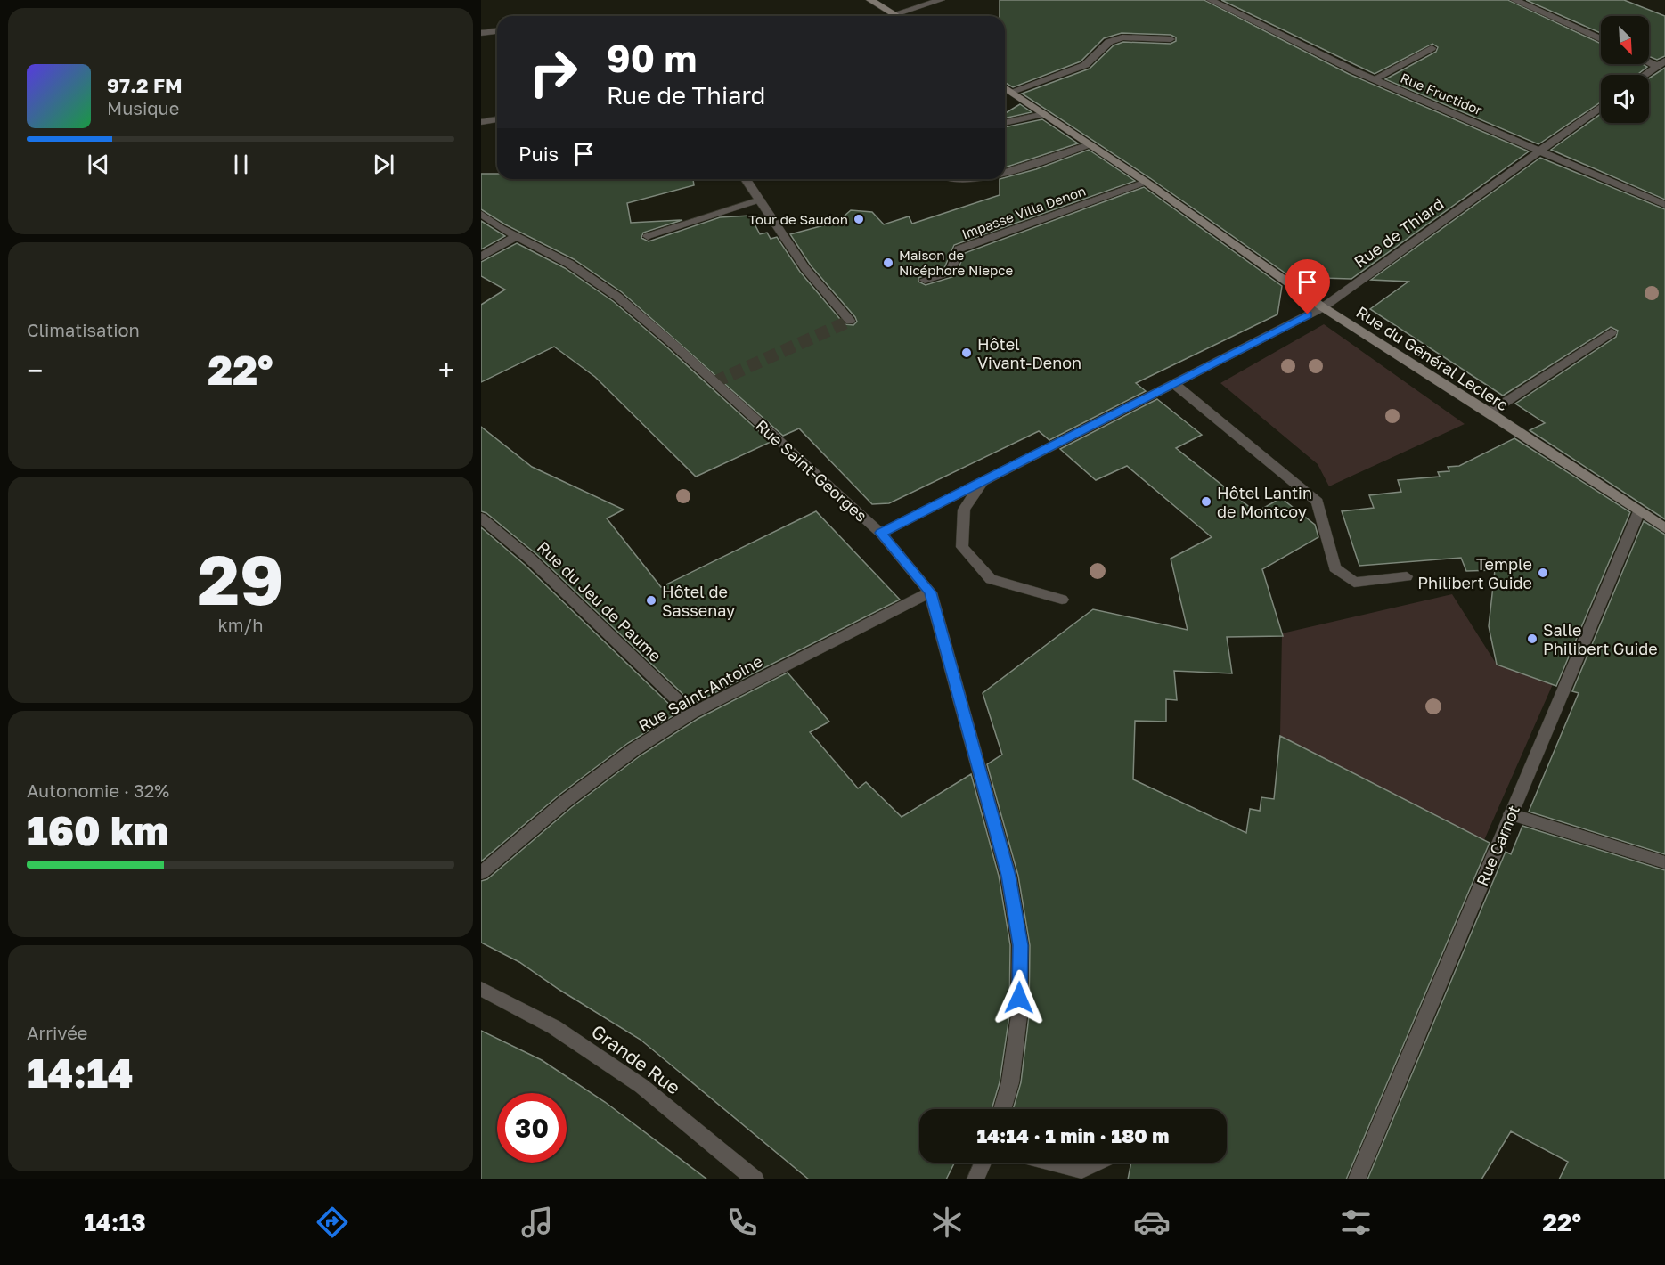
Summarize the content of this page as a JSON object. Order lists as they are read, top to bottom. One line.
{"streets":{"main road":["Rue du Général Leclerc"],"street":["Rue Fructidor","Impasse Villa Denon","Rue de Thiard","Rue Saint-Georges","Rue du Jeu de Paume","Rue Saint-Antoine","Rue Carnot","Grande Rue"]},"crossings":[["Rue Fructidor","Rue de Thiard"],["Impasse Villa Denon","Rue du Général Leclerc"],["Rue de Thiard","Rue du Général Leclerc"],["Rue de Thiard","Rue Saint-Georges"],["Rue du Général Leclerc","Rue Carnot"],["Rue Saint-Georges","Rue Saint-Antoine"],["Rue du Jeu de Paume","Rue Saint-Antoine"]],"places":["Tour de Saudon","Maison de Nicéphore Niepce","Hôtel Vivant-Denon","Hôtel Lantin de Montcoy","Temple Philibert Guide","Hôtel de Sassenay","Salle Philibert Guide"],"north":"bottom right","page":{"turn":["90 m","Rue de Thiard"],"song":["97.2 FM","Musique"],"then":"Puis","tile":["Climatisation",["29","km/h"],["Autonomie · 32%","160 km"],["Arrivée","14:14"]],"heat":["−","22°","+"],"limit":"30","trip":"14:14 · 1 min · 180 m","tabs":["14:13","22°"]}}
